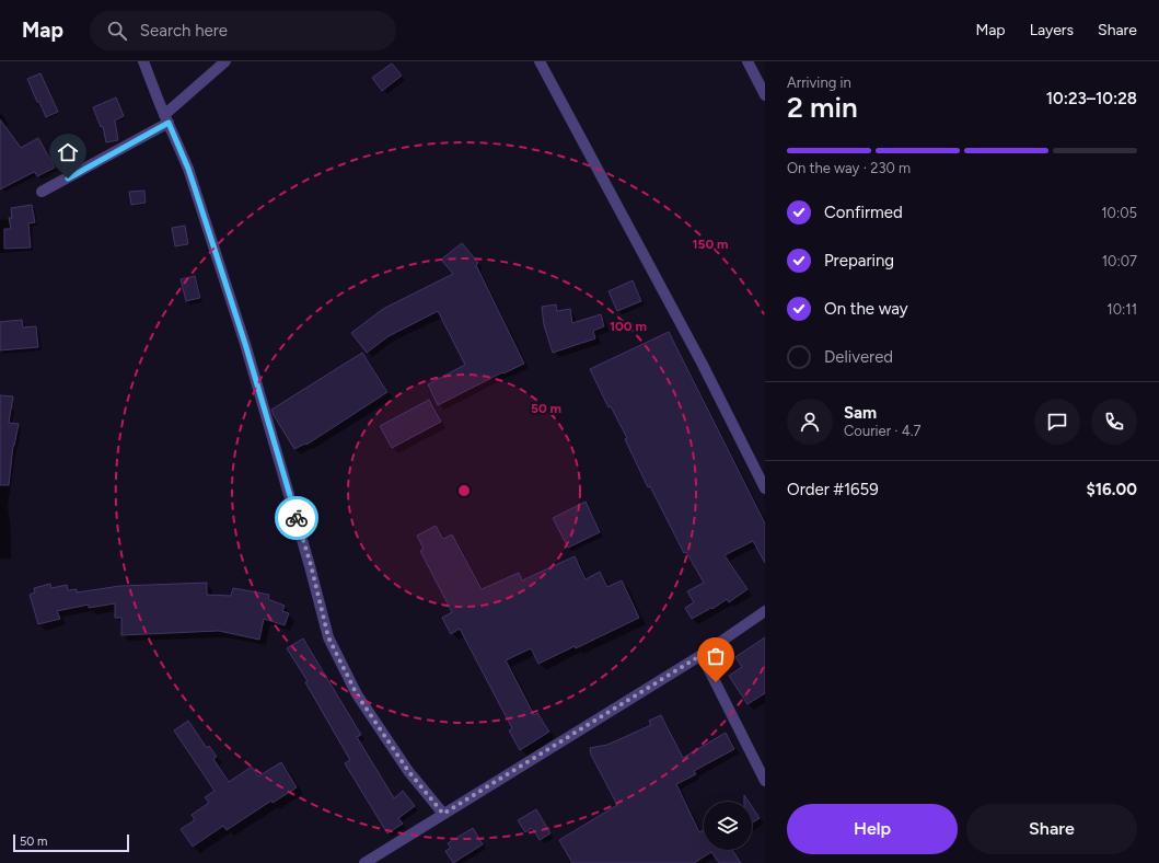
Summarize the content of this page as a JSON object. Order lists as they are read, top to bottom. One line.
{"scale_bar":"50 m","page":{"header":"Map","search":"Search here","nav":["Map","Layers","Share"],"heading":["2 min","Arriving in","10:23–10:28"],"panel":["Sam","Courier · 4.7","Order #1659","$16.00"],"bar":"On the way · 230 m","list":[["Confirmed","10:05"],["Preparing","10:07"],["On the way","10:11"],"Delivered"],"buttons":["Help","Share"],"scale":"50 m"},"rings":["150 m","100 m","50 m"]}
